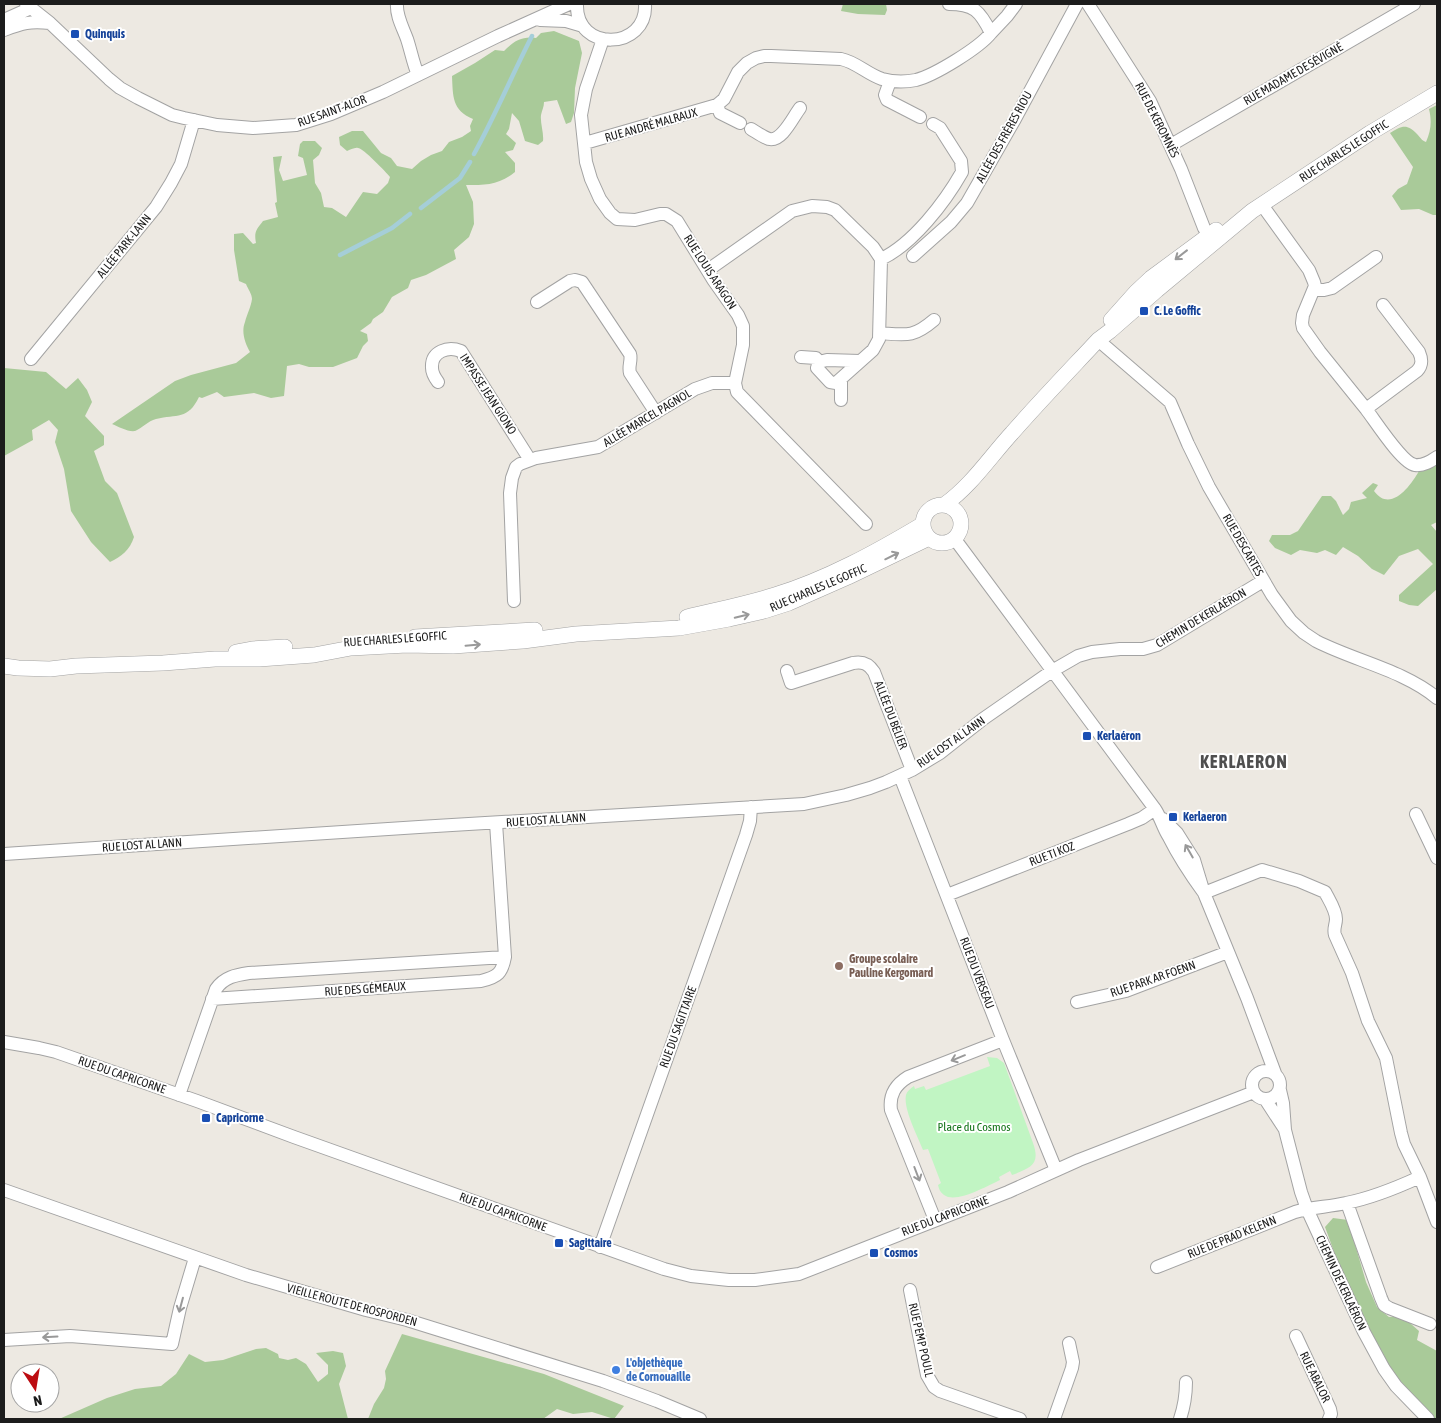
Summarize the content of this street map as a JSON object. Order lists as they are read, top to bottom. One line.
{"streets":{"street":["RUE MADAME DE SÉVIGNÉ","RUE SAINT-ALOR","RUE DE KEROMNÈS","RUE ANDRÉ MALRAUX","ALLÉE DES FRÈRES RIOU","RUE CHARLES LE GOFFIC","ALLÉE PARK-LANN","RUE LOUIS ARAGON","IMPASSE JEAN GIONO","ALLÉE MARCEL PAGNOL","RUE DESCARTES","CHEMIN DE KERLAÉRON","ALLÉE DU BÉLIER","RUE LOST AL LANN","RUE TI KOZ","RUE DU VERSEAU","RUE PARK AR FOENN","RUE DES GÉMEAUX","RUE DU SAGITTAIRE","RUE DU CAPRICORNE","RUE DE PRAD KELENN","VIEILLE ROUTE DE ROSPORDEN","RUE PEMP POULL","RUE ABALOR"]},"crossings":[["RUE MADAME DE SÉVIGNÉ","RUE DE KEROMNÈS"],["RUE SAINT-ALOR","ALLÉE PARK-LANN"],["RUE DE KEROMNÈS","RUE CHARLES LE GOFFIC"],["RUE ANDRÉ MALRAUX","RUE LOUIS ARAGON"],["RUE CHARLES LE GOFFIC","RUE DESCARTES"],["RUE LOUIS ARAGON","ALLÉE MARCEL PAGNOL"],["IMPASSE JEAN GIONO","ALLÉE MARCEL PAGNOL"],["RUE DESCARTES","CHEMIN DE KERLAÉRON"],["CHEMIN DE KERLAÉRON","RUE LOST AL LANN"],["CHEMIN DE KERLAÉRON","RUE DU CAPRICORNE"],["CHEMIN DE KERLAÉRON","RUE DE PRAD KELENN"],["ALLÉE DU BÉLIER","RUE LOST AL LANN"],["RUE LOST AL LANN","RUE DU VERSEAU"],["RUE LOST AL LANN","RUE DU SAGITTAIRE"],["RUE TI KOZ","RUE DU VERSEAU"],["RUE DU VERSEAU","RUE DU CAPRICORNE"],["RUE DES GÉMEAUX","RUE DU CAPRICORNE"],["RUE DU SAGITTAIRE","RUE DU CAPRICORNE"]],"districts":["KERLAERON"],"parks":["Place du Cosmos"],"places":{"transit":["Quinquis","C. Le Goffic","Kerlaéron","Kerlaeron","Capricorne","Sagittaire","Cosmos"],"other":["Groupe scolaire Pauline Kergomard","L'objethèque de Cornouaille"]},"north":"bottom"}
